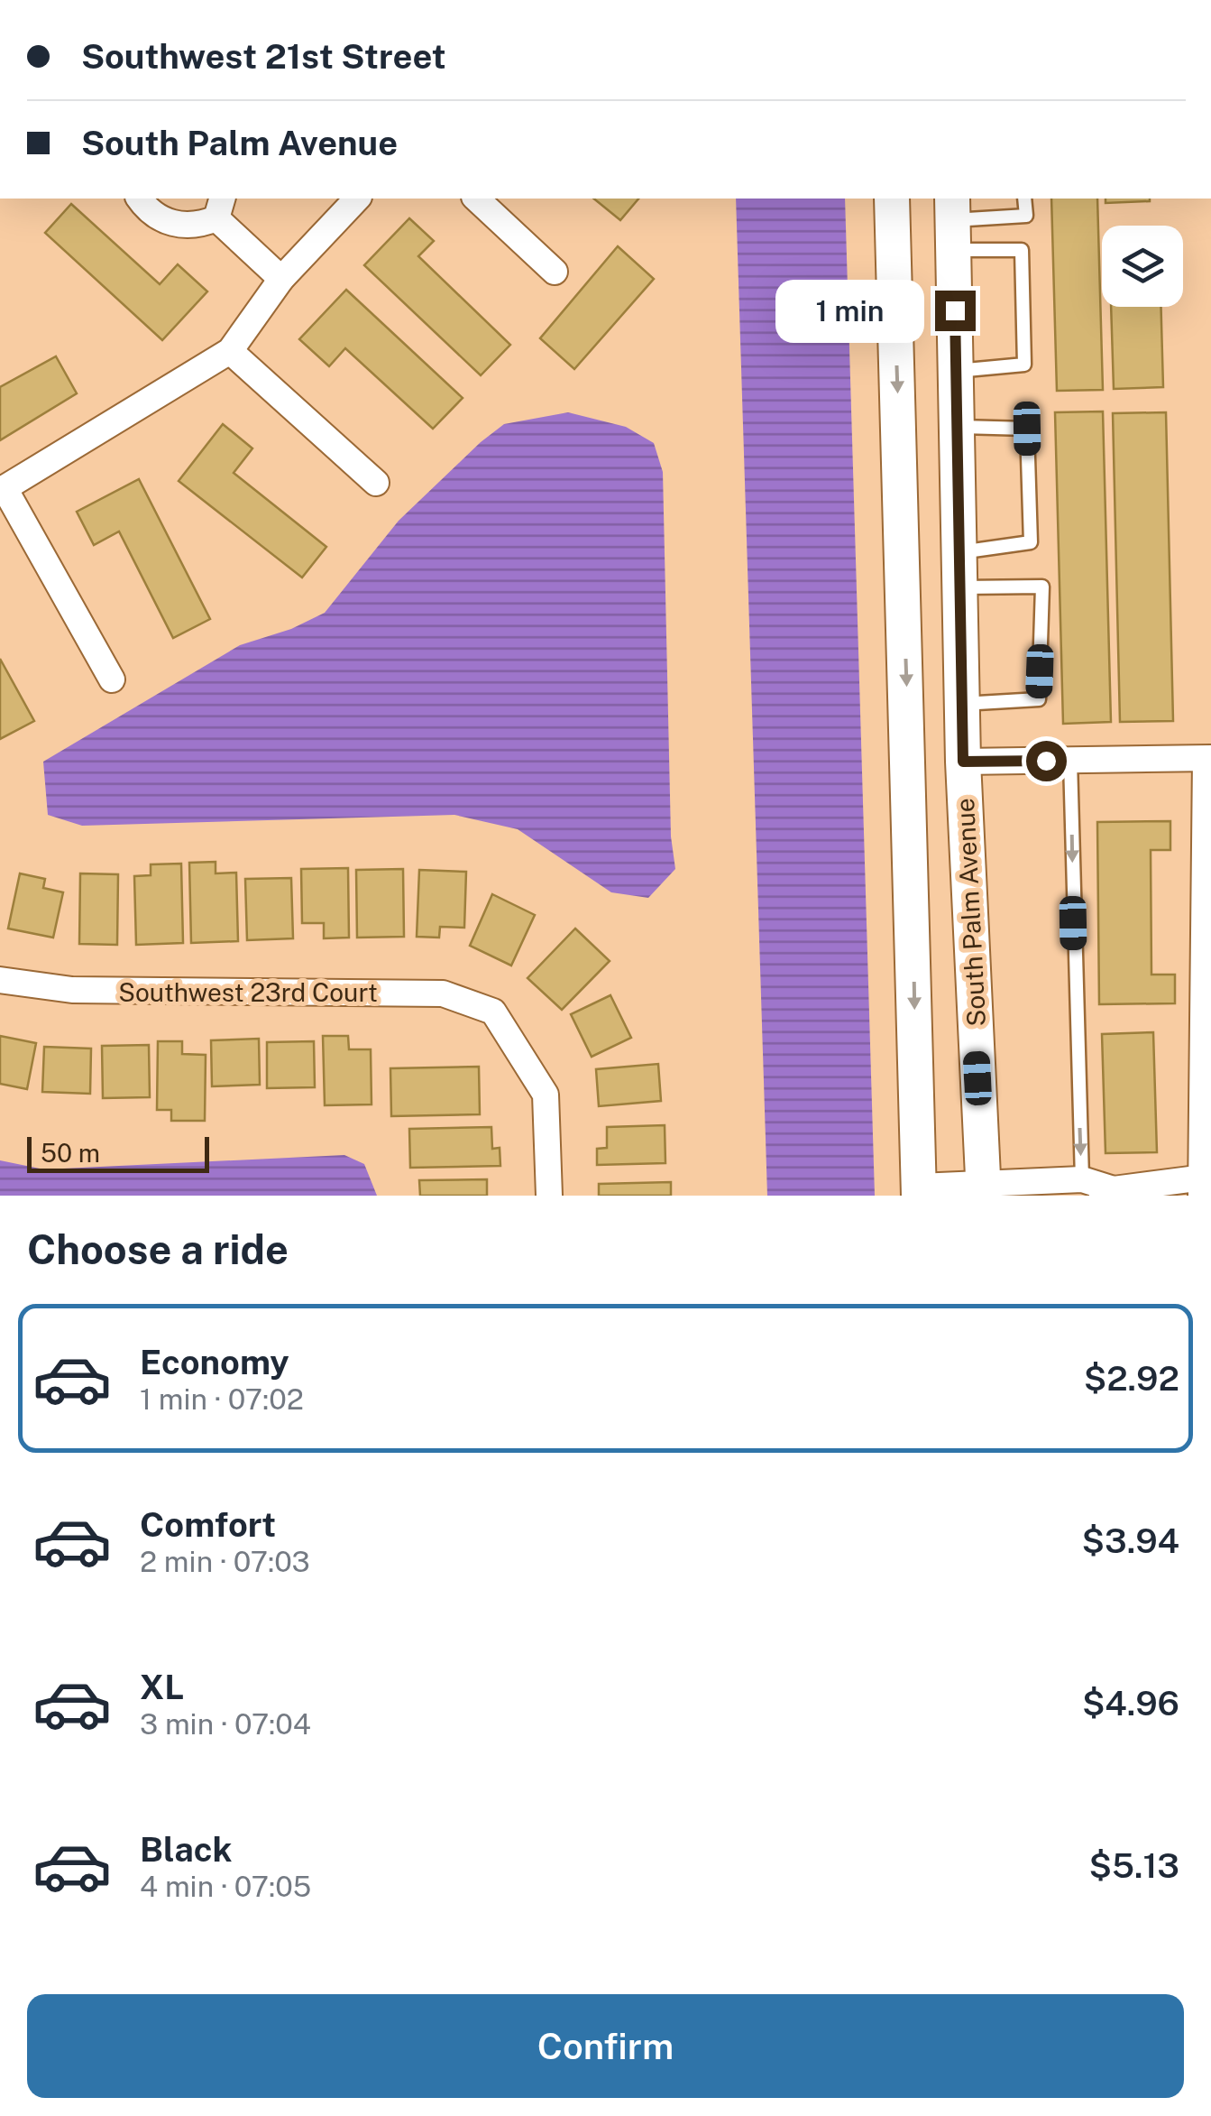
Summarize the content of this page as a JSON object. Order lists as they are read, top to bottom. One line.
{"streets":{"main road":["South Palm Avenue"],"street":["Southwest 23rd Court"]},"scale_bar":"50 m","page":{"banner":["Southwest 21st Street","South Palm Avenue"],"bubble":"1 min","scale":"50 m","heading":"Choose a ride","list":[{"name":"Economy","note":"1 min · 07:02","value":"$2.92"},{"name":"Comfort","note":"2 min · 07:03","value":"$3.94"},{"name":"XL","note":"3 min · 07:04","value":"$4.96"},{"name":"Black","note":"4 min · 07:05","value":"$5.13"}],"buttons":"Confirm"}}
